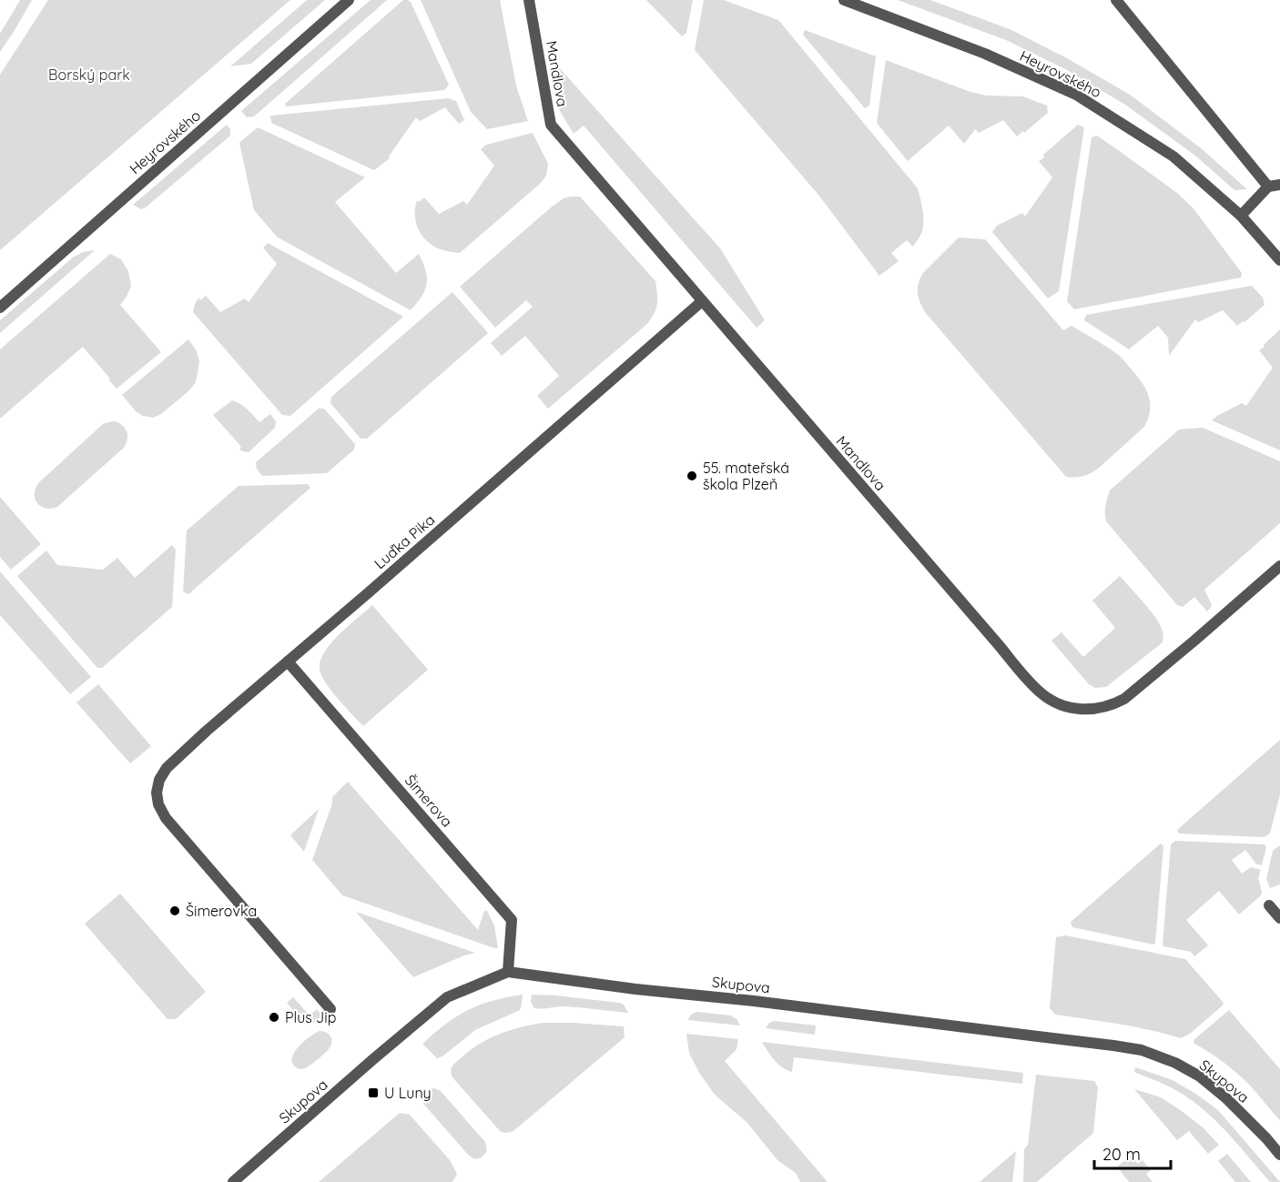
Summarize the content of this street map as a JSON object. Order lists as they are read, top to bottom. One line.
{"streets":{"street":["Mandlova","Heyrovského","Luďka Pika","Šimerova","Skupova"]},"crossings":[["Mandlova","Luďka Pika"],["Luďka Pika","Šimerova"],["Šimerova","Skupova"]],"parks":["Borský park"],"places":{"other":["55. mateřská škola Plzeň","Šimerovka","Plus Jip"],"transit":["U Luny"]},"scale_bar":"20 m"}
